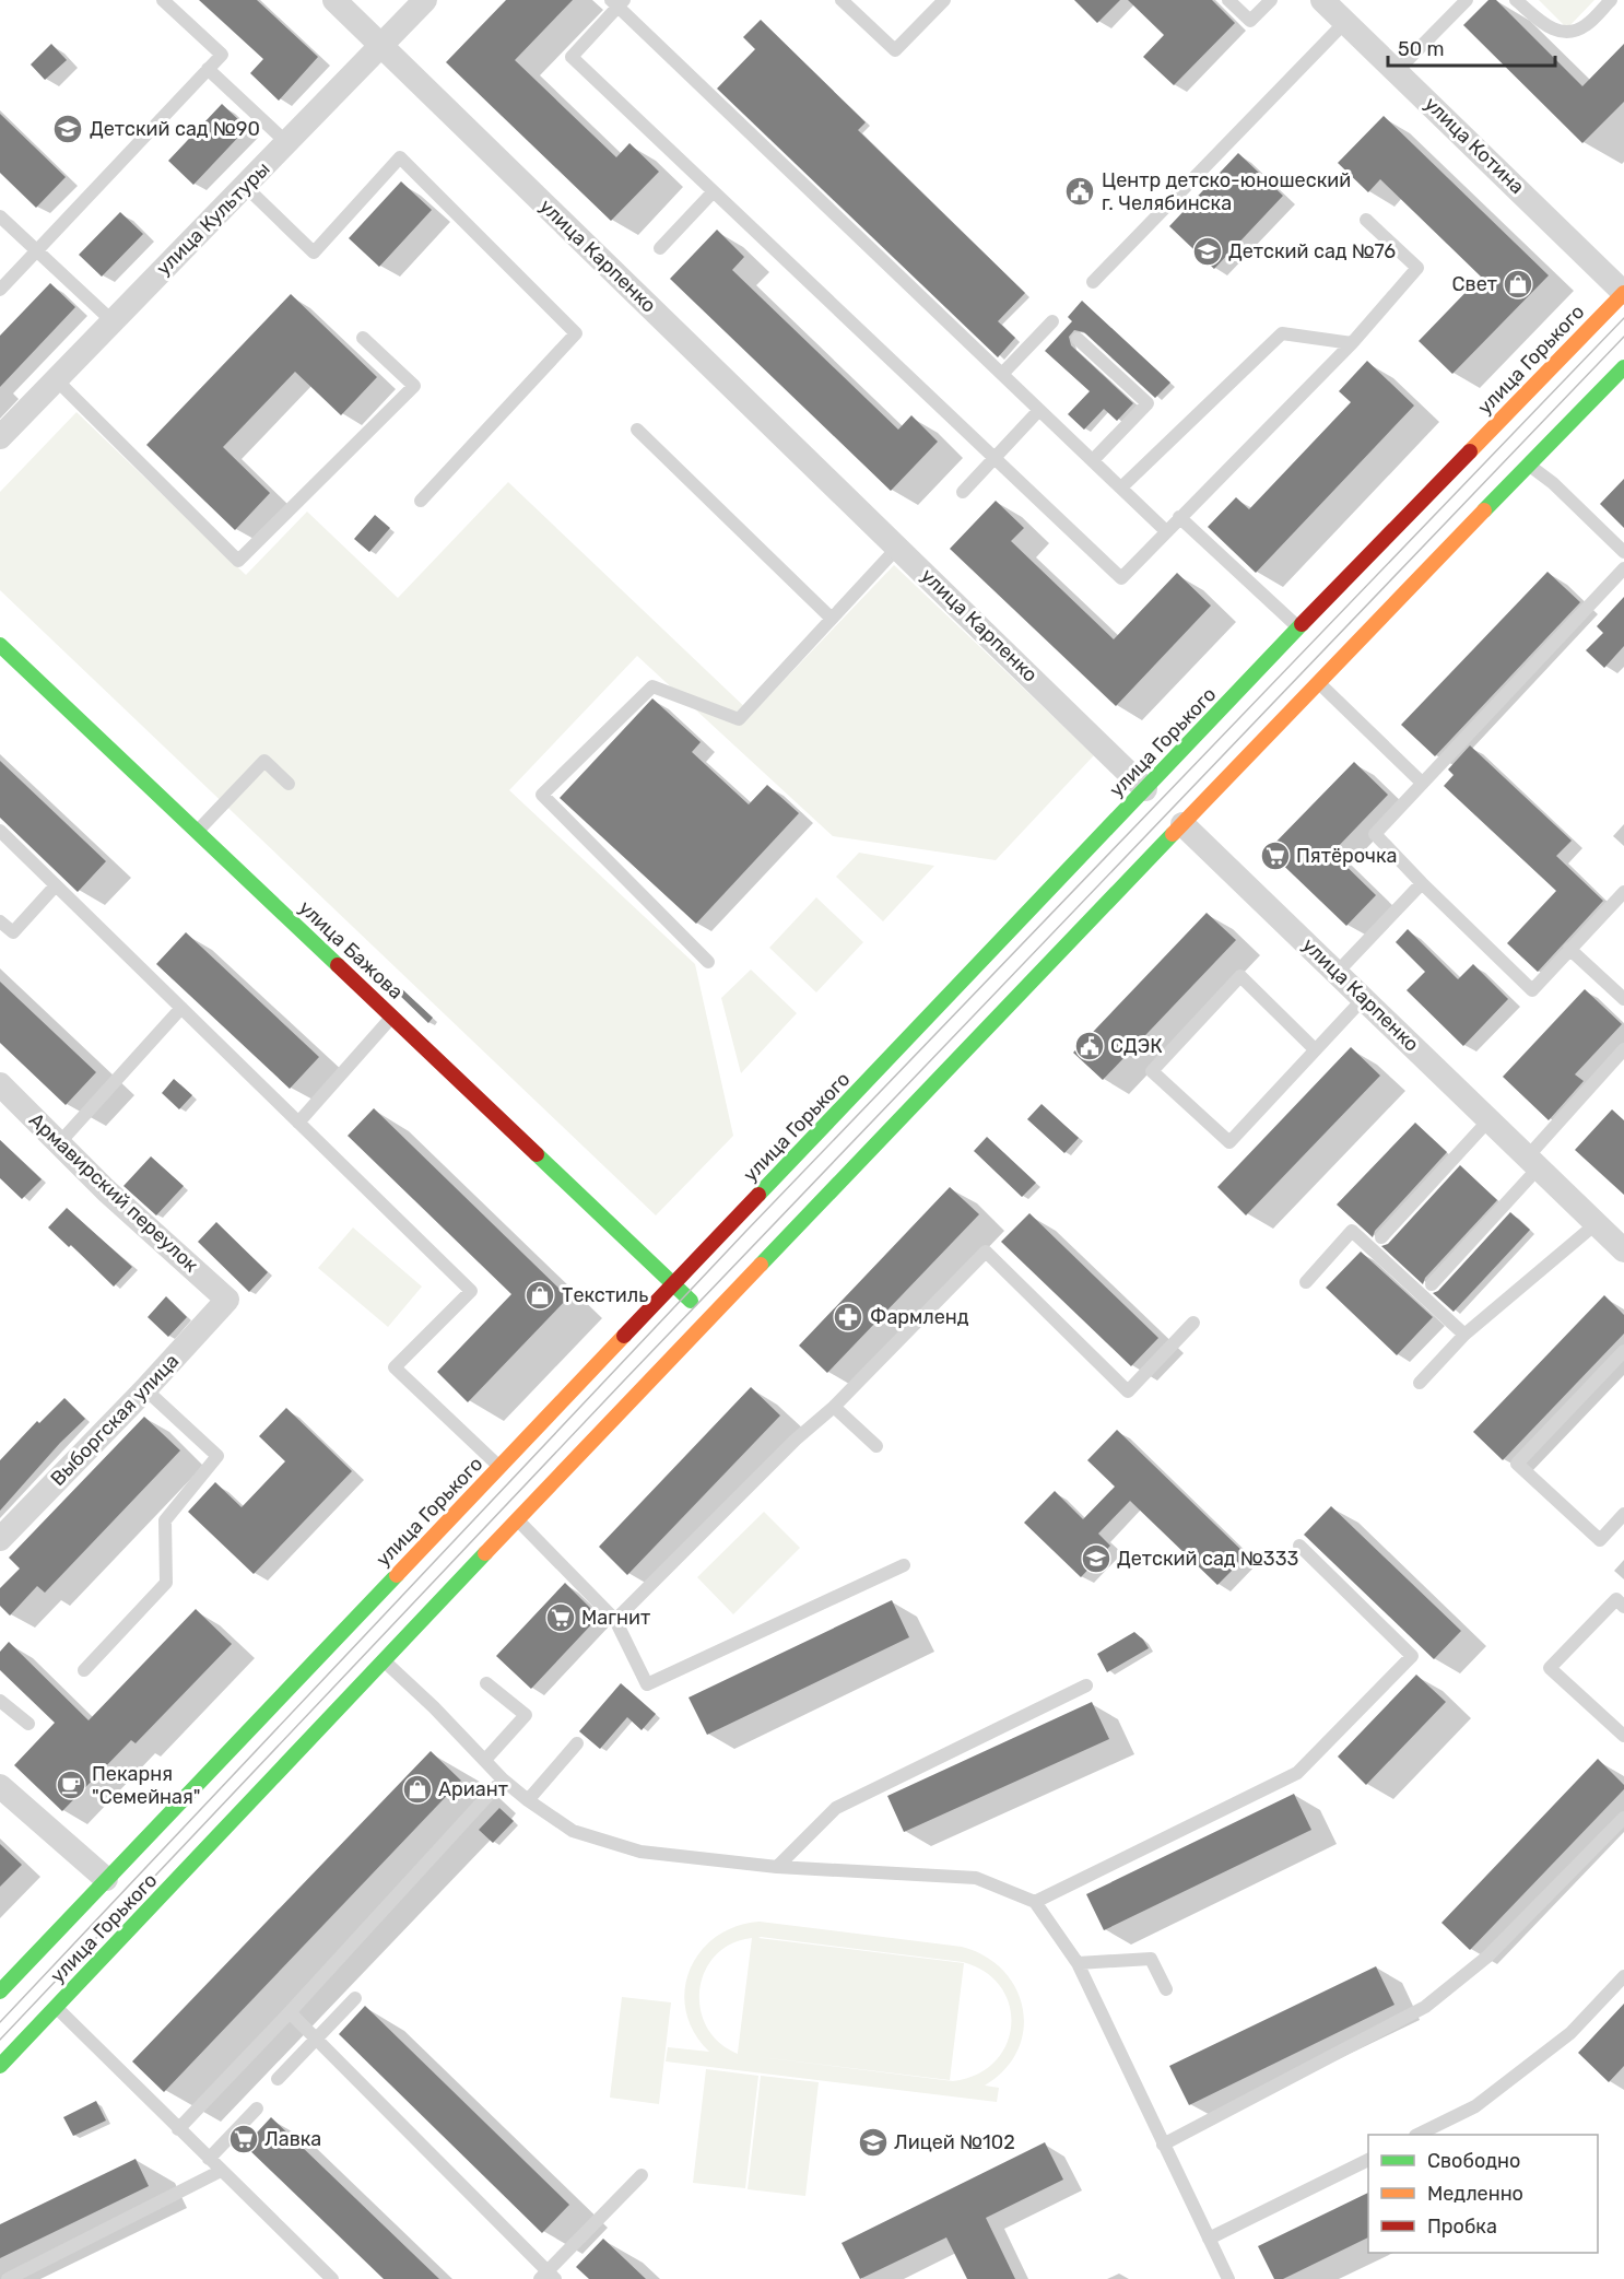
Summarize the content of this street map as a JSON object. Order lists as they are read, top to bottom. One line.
{"streets":{"main road":["улица Горького","улица Бажова"],"street":["улица Котина","улица Культуры","улица Карпенко","Армавирский переулок","Выборгская улица"]},"crossings":[["улица Котина","улица Горького"],["улица Культуры","улица Карпенко"],["улица Карпенко","улица Горького"],["улица Горького","улица Бажова"],["Армавирский переулок","Выборгская улица"]],"places":{"school or university":["Детский сад №90","Детский сад №76","Детский сад №333","Лицей №102"],"public building":["Центр детско-юношеский г. Челябинска","СДЭК"],"shop":["Свет","Текстиль","Ариант"],"supermarket":["Пятёрочка","Магнит","Лавка"],"pharmacy":["Фармленд"],"cafe":["Пекарня \"Семейная\""]},"legend":["Свободно","Медленно","Пробка"],"scale_bar":"50 m"}
